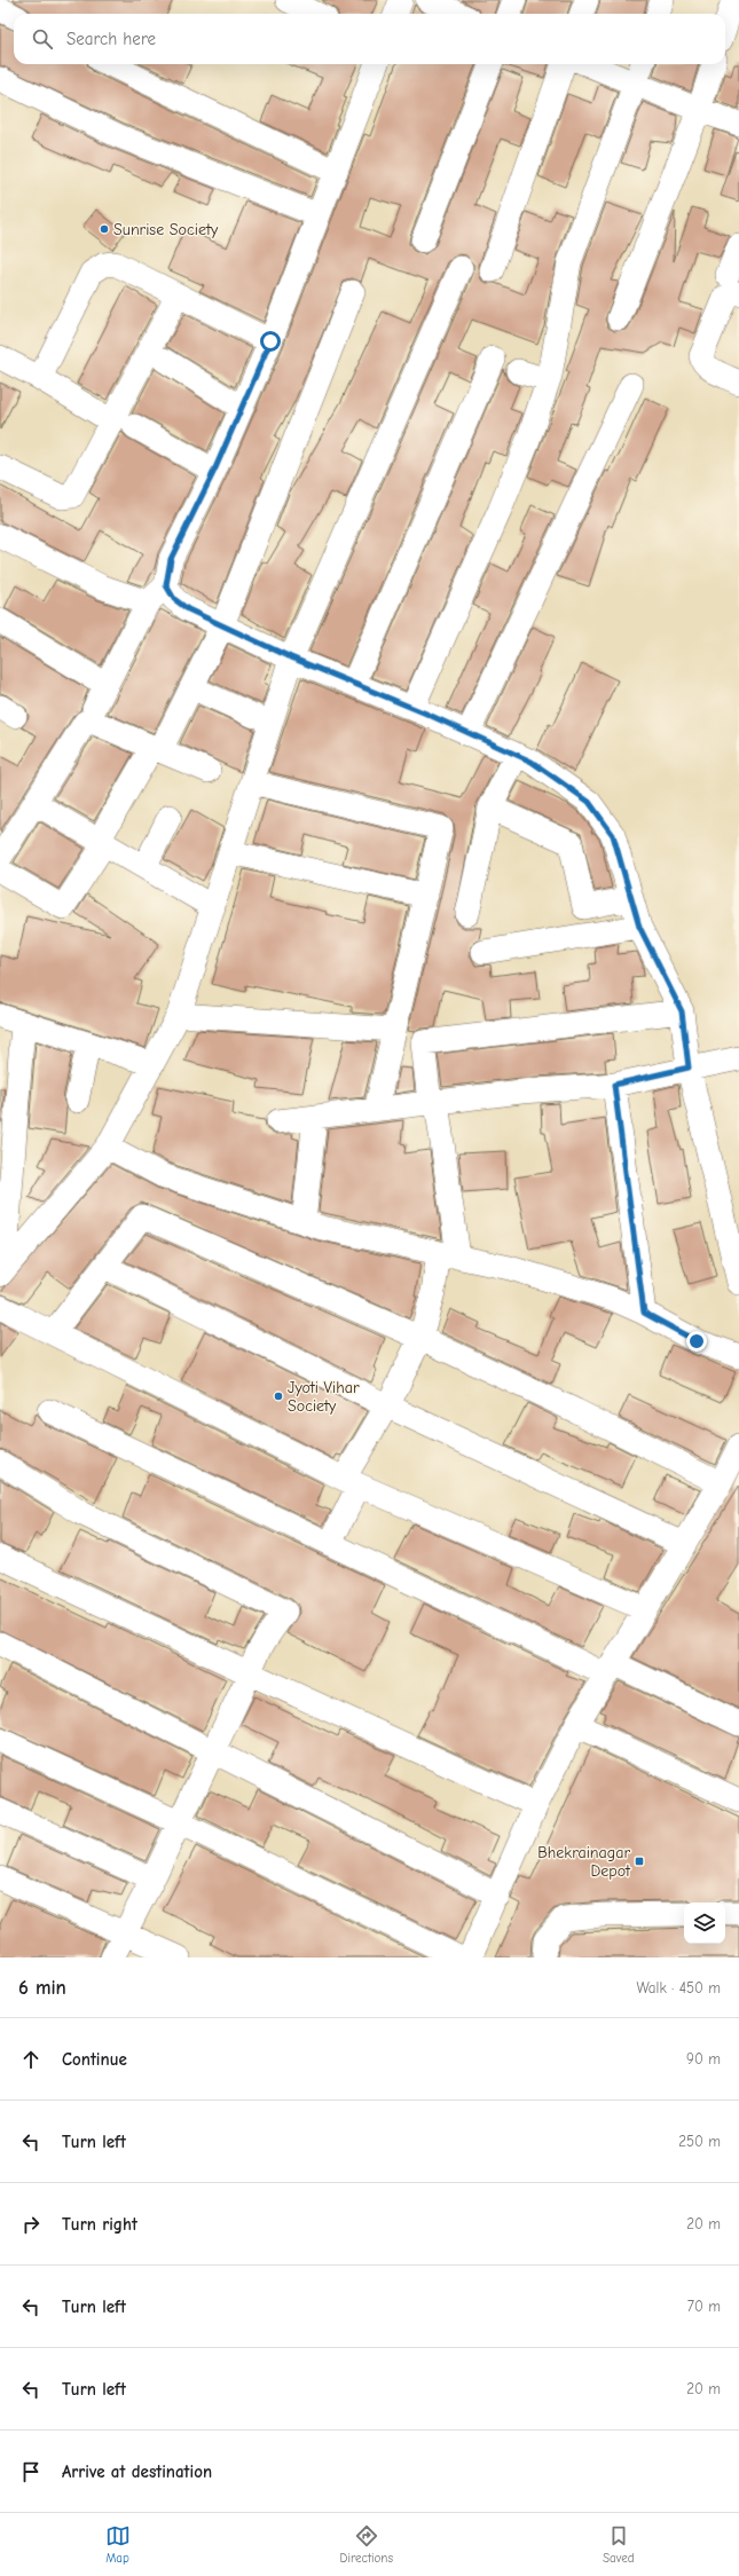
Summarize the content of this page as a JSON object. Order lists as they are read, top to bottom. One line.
{"places":{"other":["Sunrise Society","Jyoti Vihar Society"],"transit":["Bhekrainagar Depot"]},"page":{"search":"Search here","heading":["6 min","Walk · 450 m"],"list":[["Continue","90 m"],["Turn left","250 m"],["Turn right","20 m"],["Turn left","70 m"],["Turn left","20 m"],"Arrive at destination"],"nav":["Map","Directions","Saved"]}}
